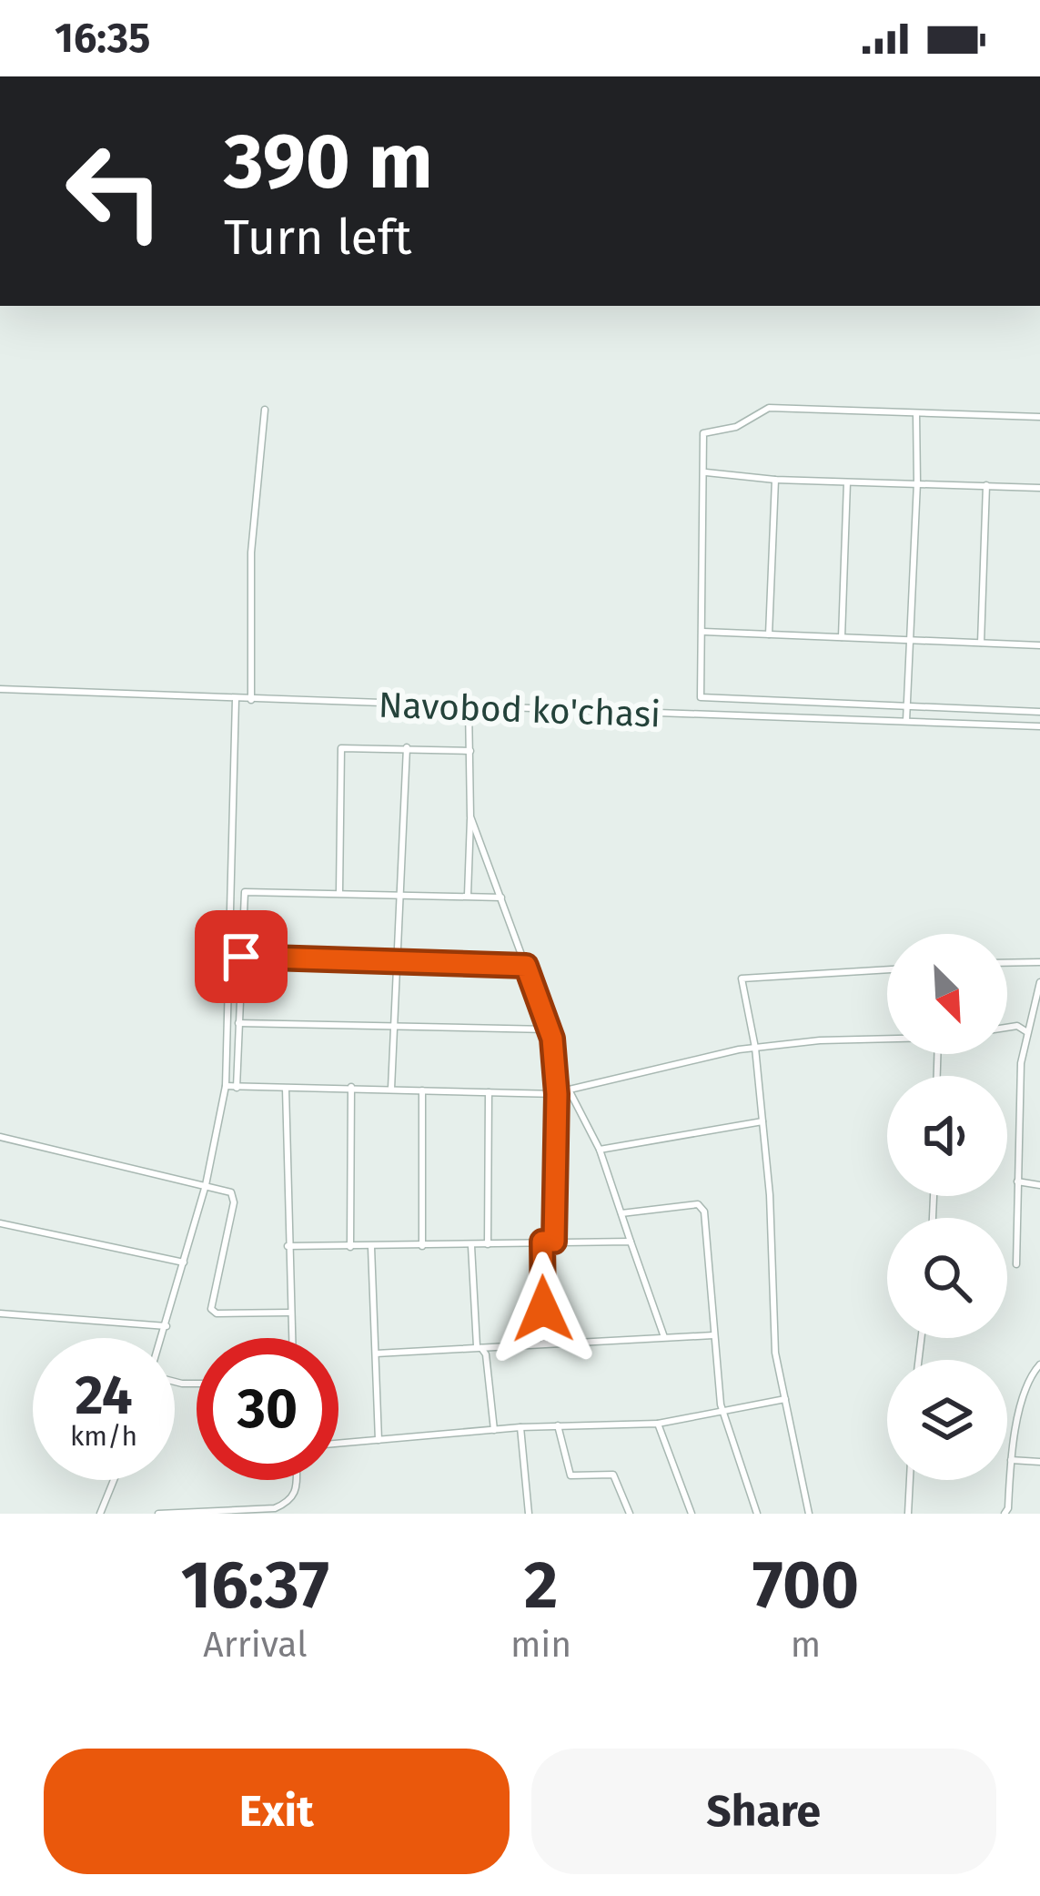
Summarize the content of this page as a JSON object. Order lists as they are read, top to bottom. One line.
{"streets":{"street":["Navobod ko'chasi"]},"north":"bottom right","page":{"status":"16:35","turn":["390 m","Turn left"],"speed":"24 km/h","limit":"30","eta":["16:37","Arrival","2","min","700","m"],"buttons":["Exit","Share"]}}
